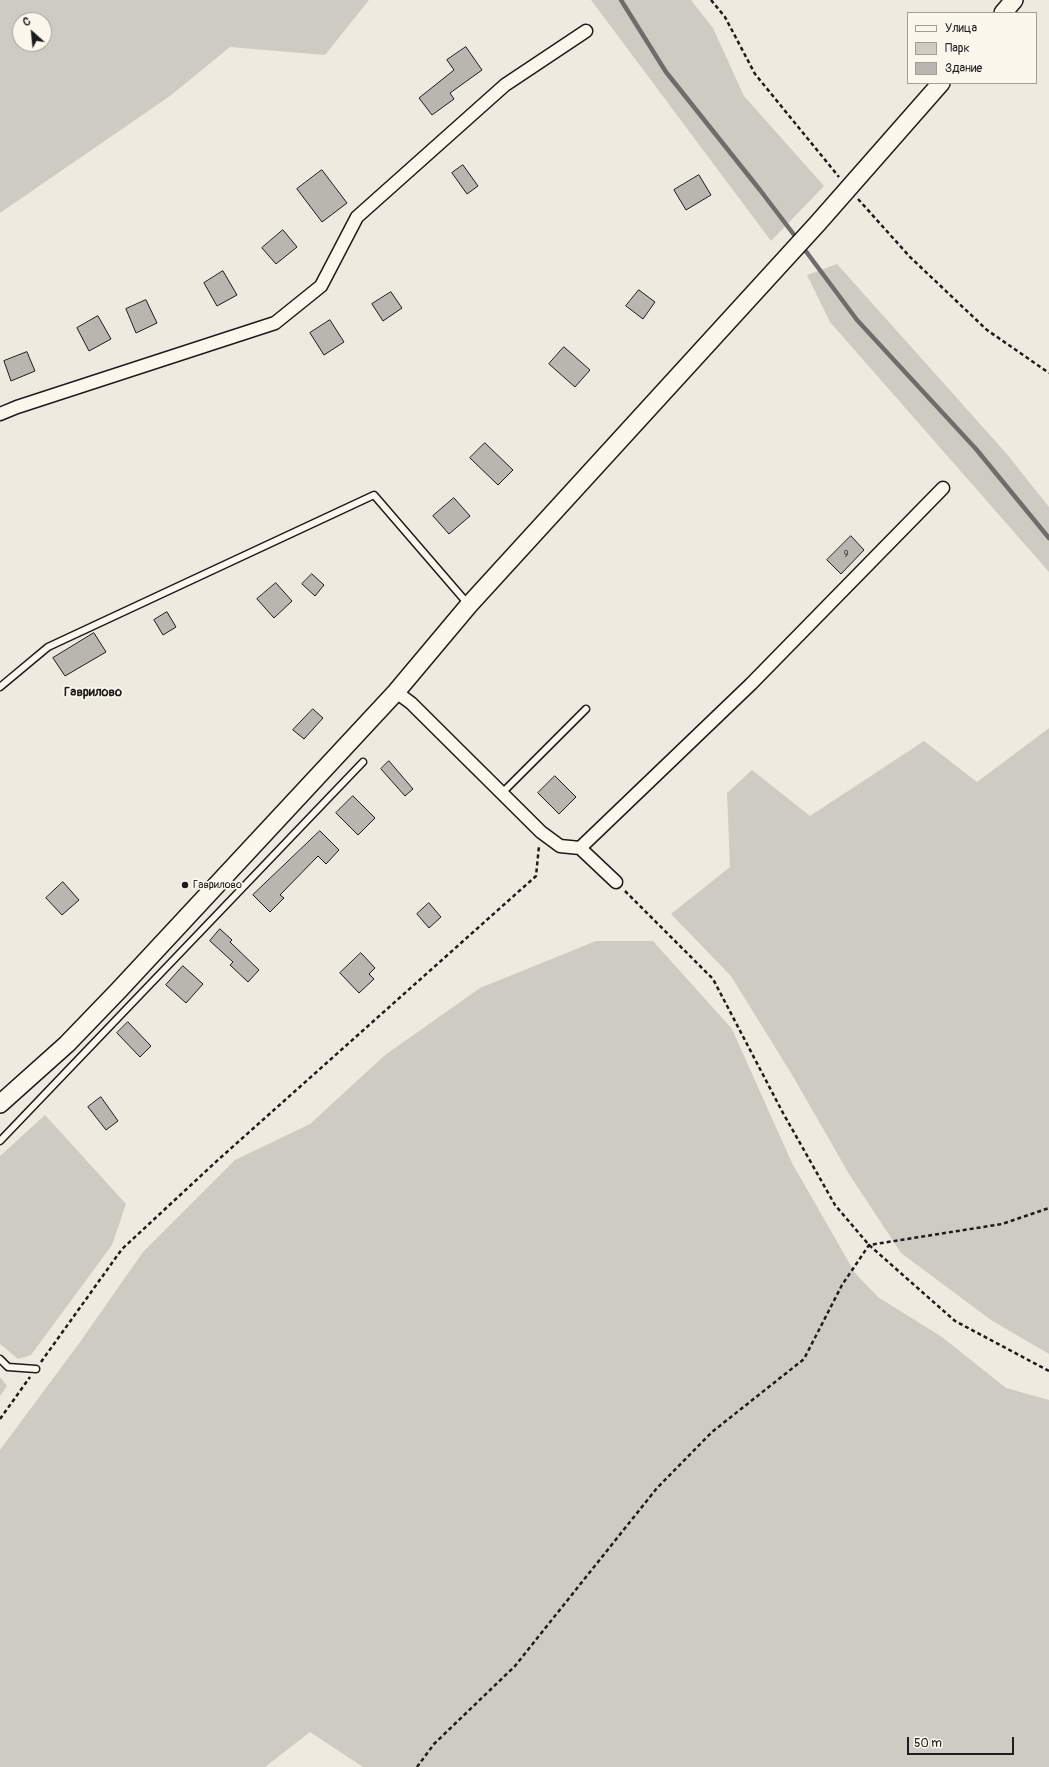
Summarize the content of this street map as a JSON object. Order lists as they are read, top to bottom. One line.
{"districts":["Гаврилово"],"places":["Гаврилово"],"house_numbers":["9"],"legend":["Улица","Парк","Здание"],"scale_bar":"50 m","north":"top left"}
